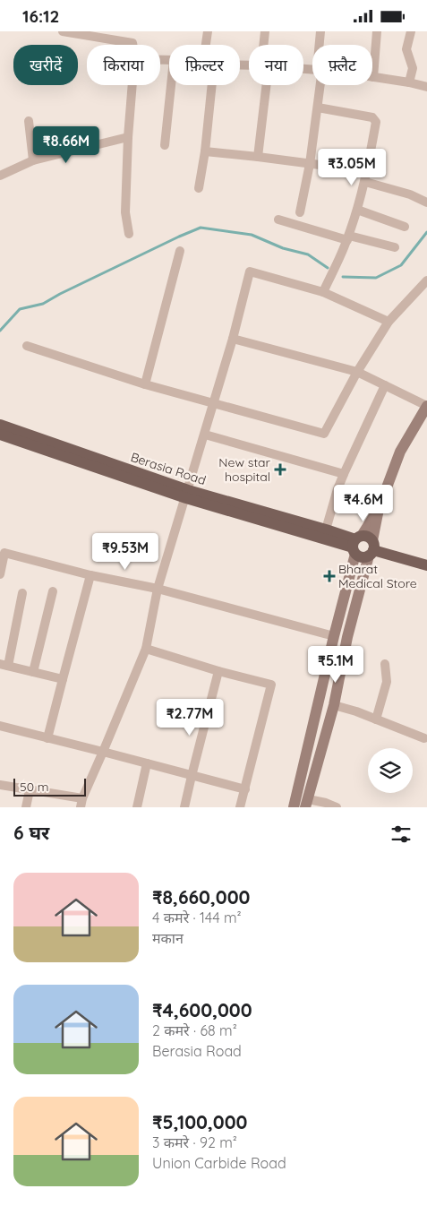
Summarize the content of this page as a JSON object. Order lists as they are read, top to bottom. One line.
{"streets":{"main road":["Berasia Road"]},"places":{"health":["New star hospital","Bharat Medical Store"]},"scale_bar":"50 m","page":{"status":"16:12","chip":["खरीदें","किराया","फ़िल्टर","नया","फ़्लैट"],"price":["₹8.66M","₹3.05M","₹4.6M","₹9.53M","₹5.1M","₹2.77M"],"scale":"50 m","heading":"6 घर","list":[{"name":"₹8,660,000","note":"4 कमरे · 144 m² · मकान"},{"name":"₹4,600,000","note":"2 कमरे · 68 m² · Berasia Road"},{"name":"₹5,100,000","note":"3 कमरे · 92 m² · Union Carbide Road"}]}}
